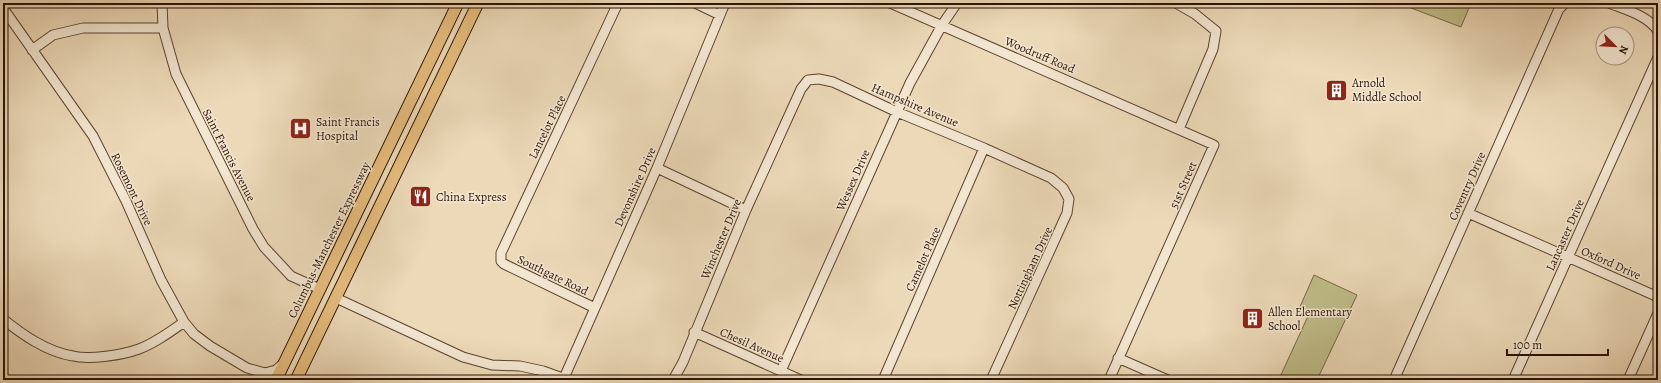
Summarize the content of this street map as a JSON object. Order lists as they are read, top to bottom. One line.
{"streets":{"main road":["Columbus-Manchester Expressway"],"street":["Woodruff Road","Hampshire Avenue","Lancelot Place","Saint Francis Avenue","Wessex Drive","51st Street","Coventry Drive","Devonshire Drive","Rosemont Drive","Lancaster Drive","Winchester Drive","Camelot Place","Oxford Drive","Nottingham Drive","Southgate Road","Chesil Avenue"]},"crossings":[["Woodruff Road","Wessex Drive"],["Woodruff Road","51st Street"],["Hampshire Avenue","Wessex Drive"],["Hampshire Avenue","Winchester Drive"],["Hampshire Avenue","Camelot Place"],["Hampshire Avenue","Nottingham Drive"],["Lancelot Place","Southgate Road"],["Saint Francis Avenue","Columbus-Manchester Expressway"],["Wessex Drive","Chesil Avenue"],["Coventry Drive","Oxford Drive"],["Devonshire Drive","Southgate Road"],["Rosemont Drive","Columbus-Manchester Expressway"],["Lancaster Drive","Oxford Drive"],["Winchester Drive","Chesil Avenue"]],"places":{"building":["Arnold Middle School","Allen Elementary School"],"hospital":["Saint Francis Hospital"],"restaurant":["China Express"]},"scale_bar":"100 m","north":"bottom right"}
